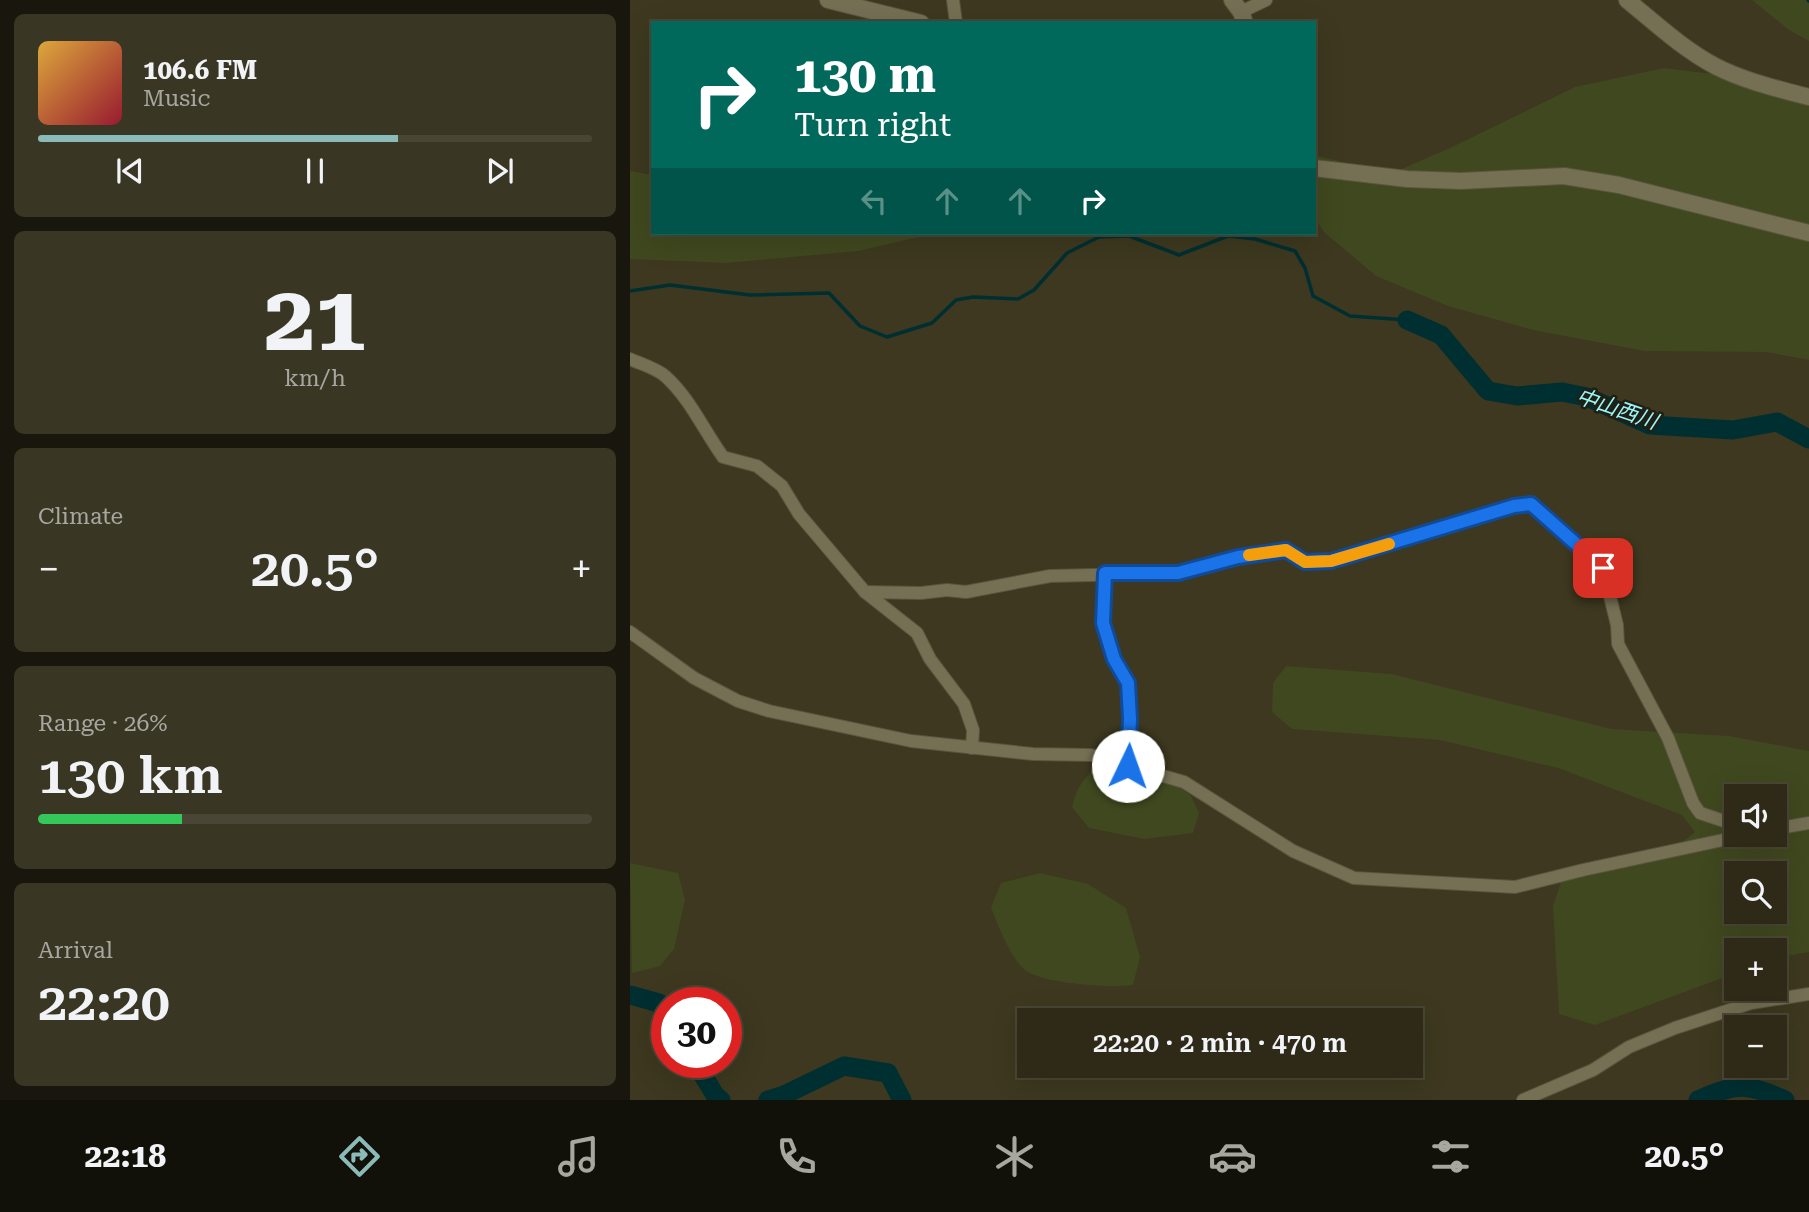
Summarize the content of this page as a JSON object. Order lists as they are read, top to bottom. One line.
{"water":["中山西川"],"page":{"turn":["130 m","Turn right"],"song":["106.6 FM","Music"],"tile":[["21","km/h"],"Climate",["Range · 26%","130 km"],["Arrival","22:20"]],"heat":["−","20.5°","+"],"map_buttons":["+","−"],"limit":"30","trip":"22:20 · 2 min · 470 m","tabs":["22:18","20.5°"]}}
